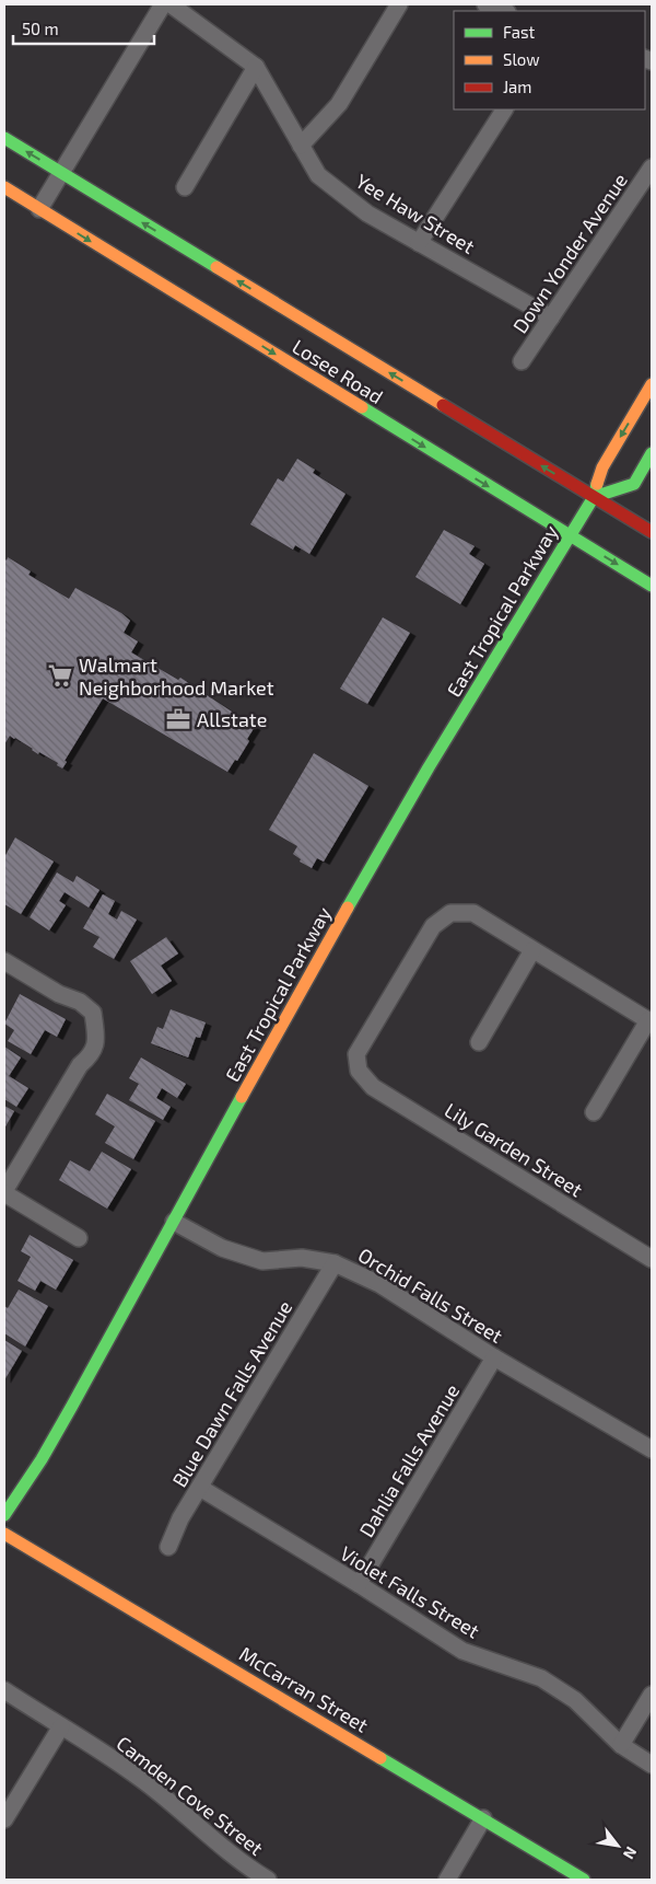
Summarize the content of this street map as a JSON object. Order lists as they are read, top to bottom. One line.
{"streets":{"main road":["Losee Road","East Tropical Parkway","McCarran Street"],"street":["Yee Haw Street","Down Yonder Avenue","Lily Garden Street","Orchid Falls Street","Blue Dawn Falls Avenue","Dahlia Falls Avenue","Violet Falls Street","Camden Cove Street"]},"crossings":[["Yee Haw Street","Down Yonder Avenue"],["Losee Road","East Tropical Parkway"],["East Tropical Parkway","Orchid Falls Street"],["Orchid Falls Street","Blue Dawn Falls Avenue"],["Orchid Falls Street","Dahlia Falls Avenue"],["Blue Dawn Falls Avenue","Violet Falls Street"],["Dahlia Falls Avenue","Violet Falls Street"]],"places":{"supermarket":["Walmart Neighborhood Market"],"office":["Allstate"]},"legend":["Fast","Slow","Jam"],"scale_bar":"50 m","north":"bottom right"}
